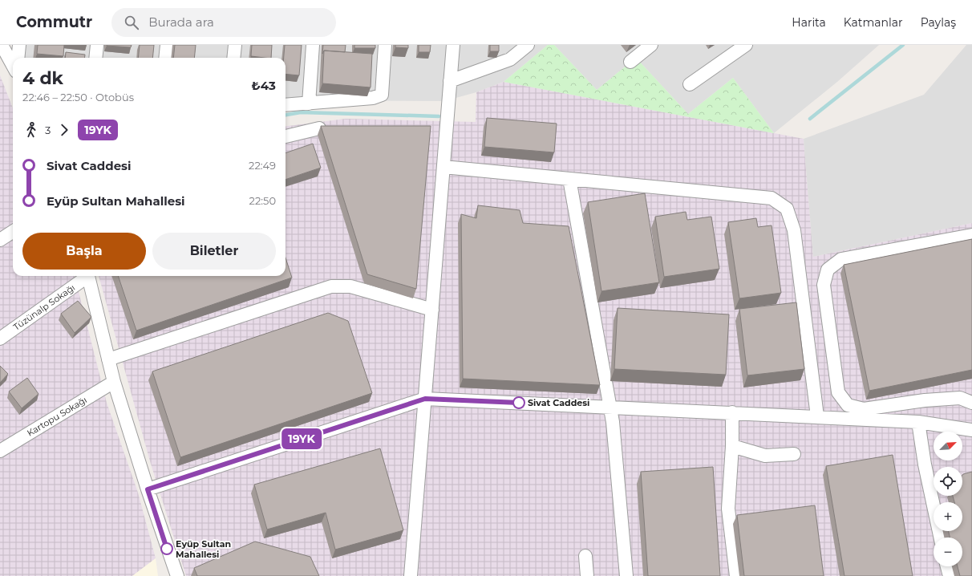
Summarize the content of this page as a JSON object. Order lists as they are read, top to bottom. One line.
{"streets":{"street":["Tüzünalp Sokağı","Kartopu Sokağı"]},"places":["Sivat Caddesi","Eyüp Sultan Mahallesi"],"lines":["bus line 19YK"],"north":"top right","page":{"header":"Commutr","search":"Burada ara","nav":["Harita","Katmanlar","Paylaş"],"on_map":"19YK","heading":["4 dk","22:46 – 22:50 · Otobüs","₺43"],"legs":["3","19YK"],"list":[{"name":"Sivat Caddesi","value":"22:49"},{"name":"Eyüp Sultan Mahallesi","value":"22:50"}],"buttons":["Başla","Biletler"],"map_buttons":["+","−"]}}
